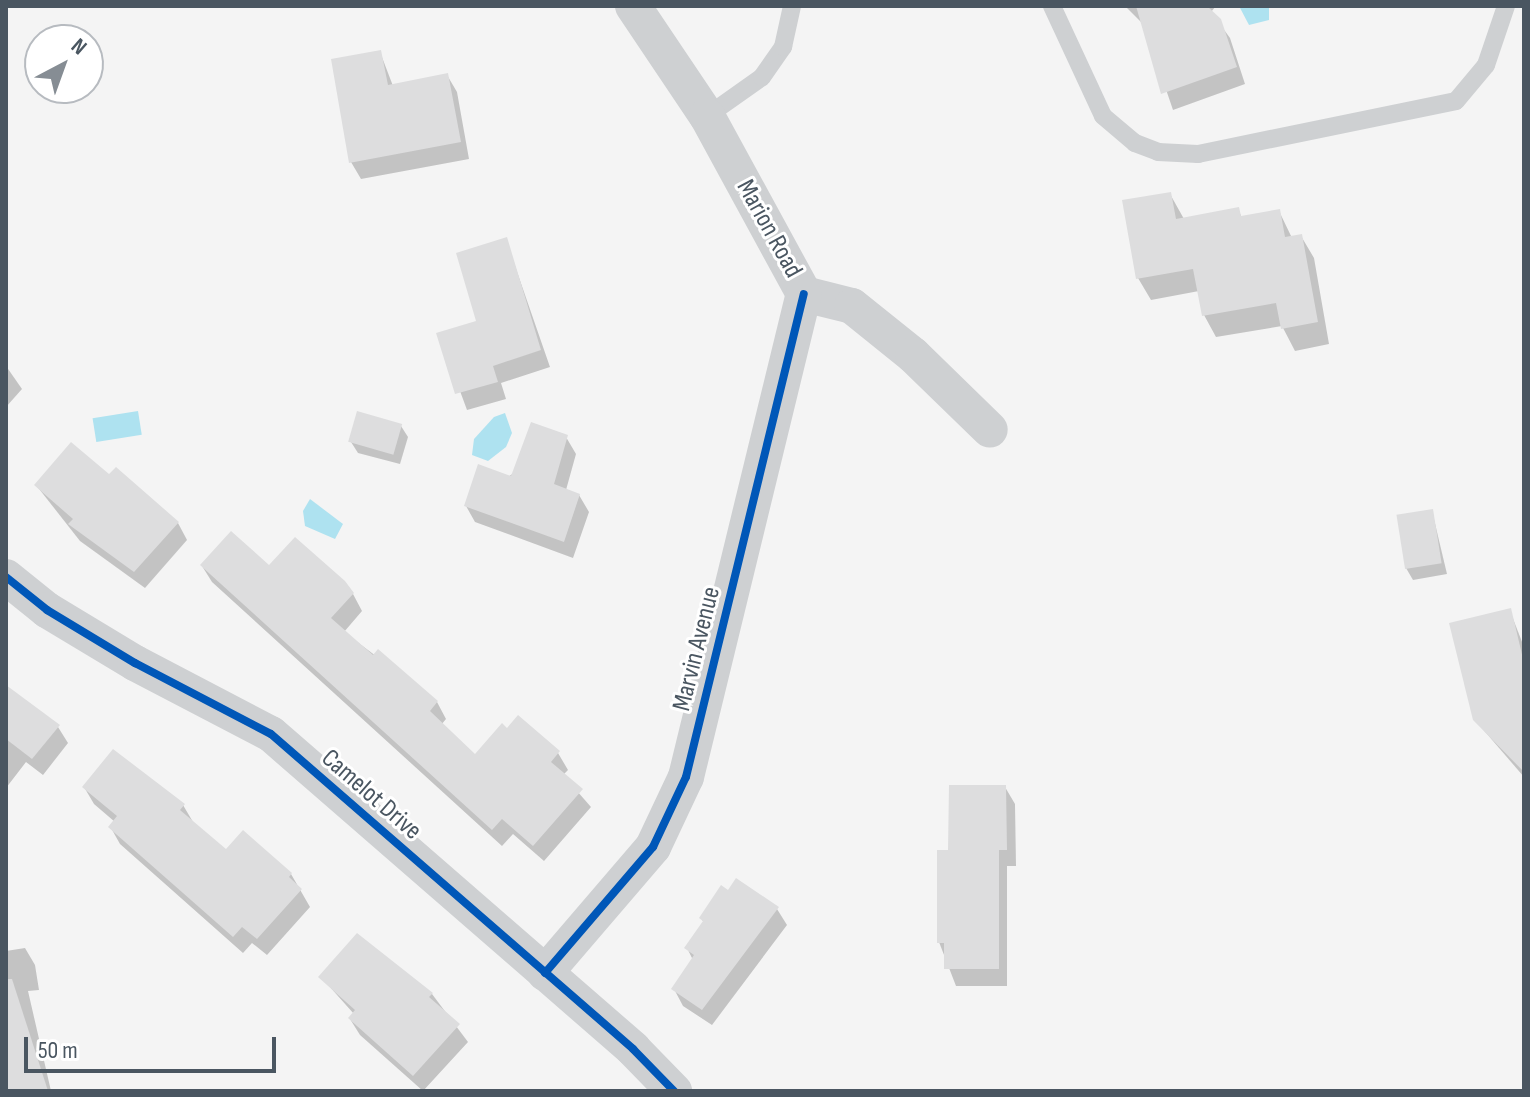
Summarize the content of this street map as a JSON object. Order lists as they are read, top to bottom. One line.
{"streets":{"street":["Marion Road","Marvin Avenue","Camelot Drive"]},"crossings":[["Marion Road","Marvin Avenue"],["Marvin Avenue","Camelot Drive"]],"scale_bar":"50 m","north":"top right"}
